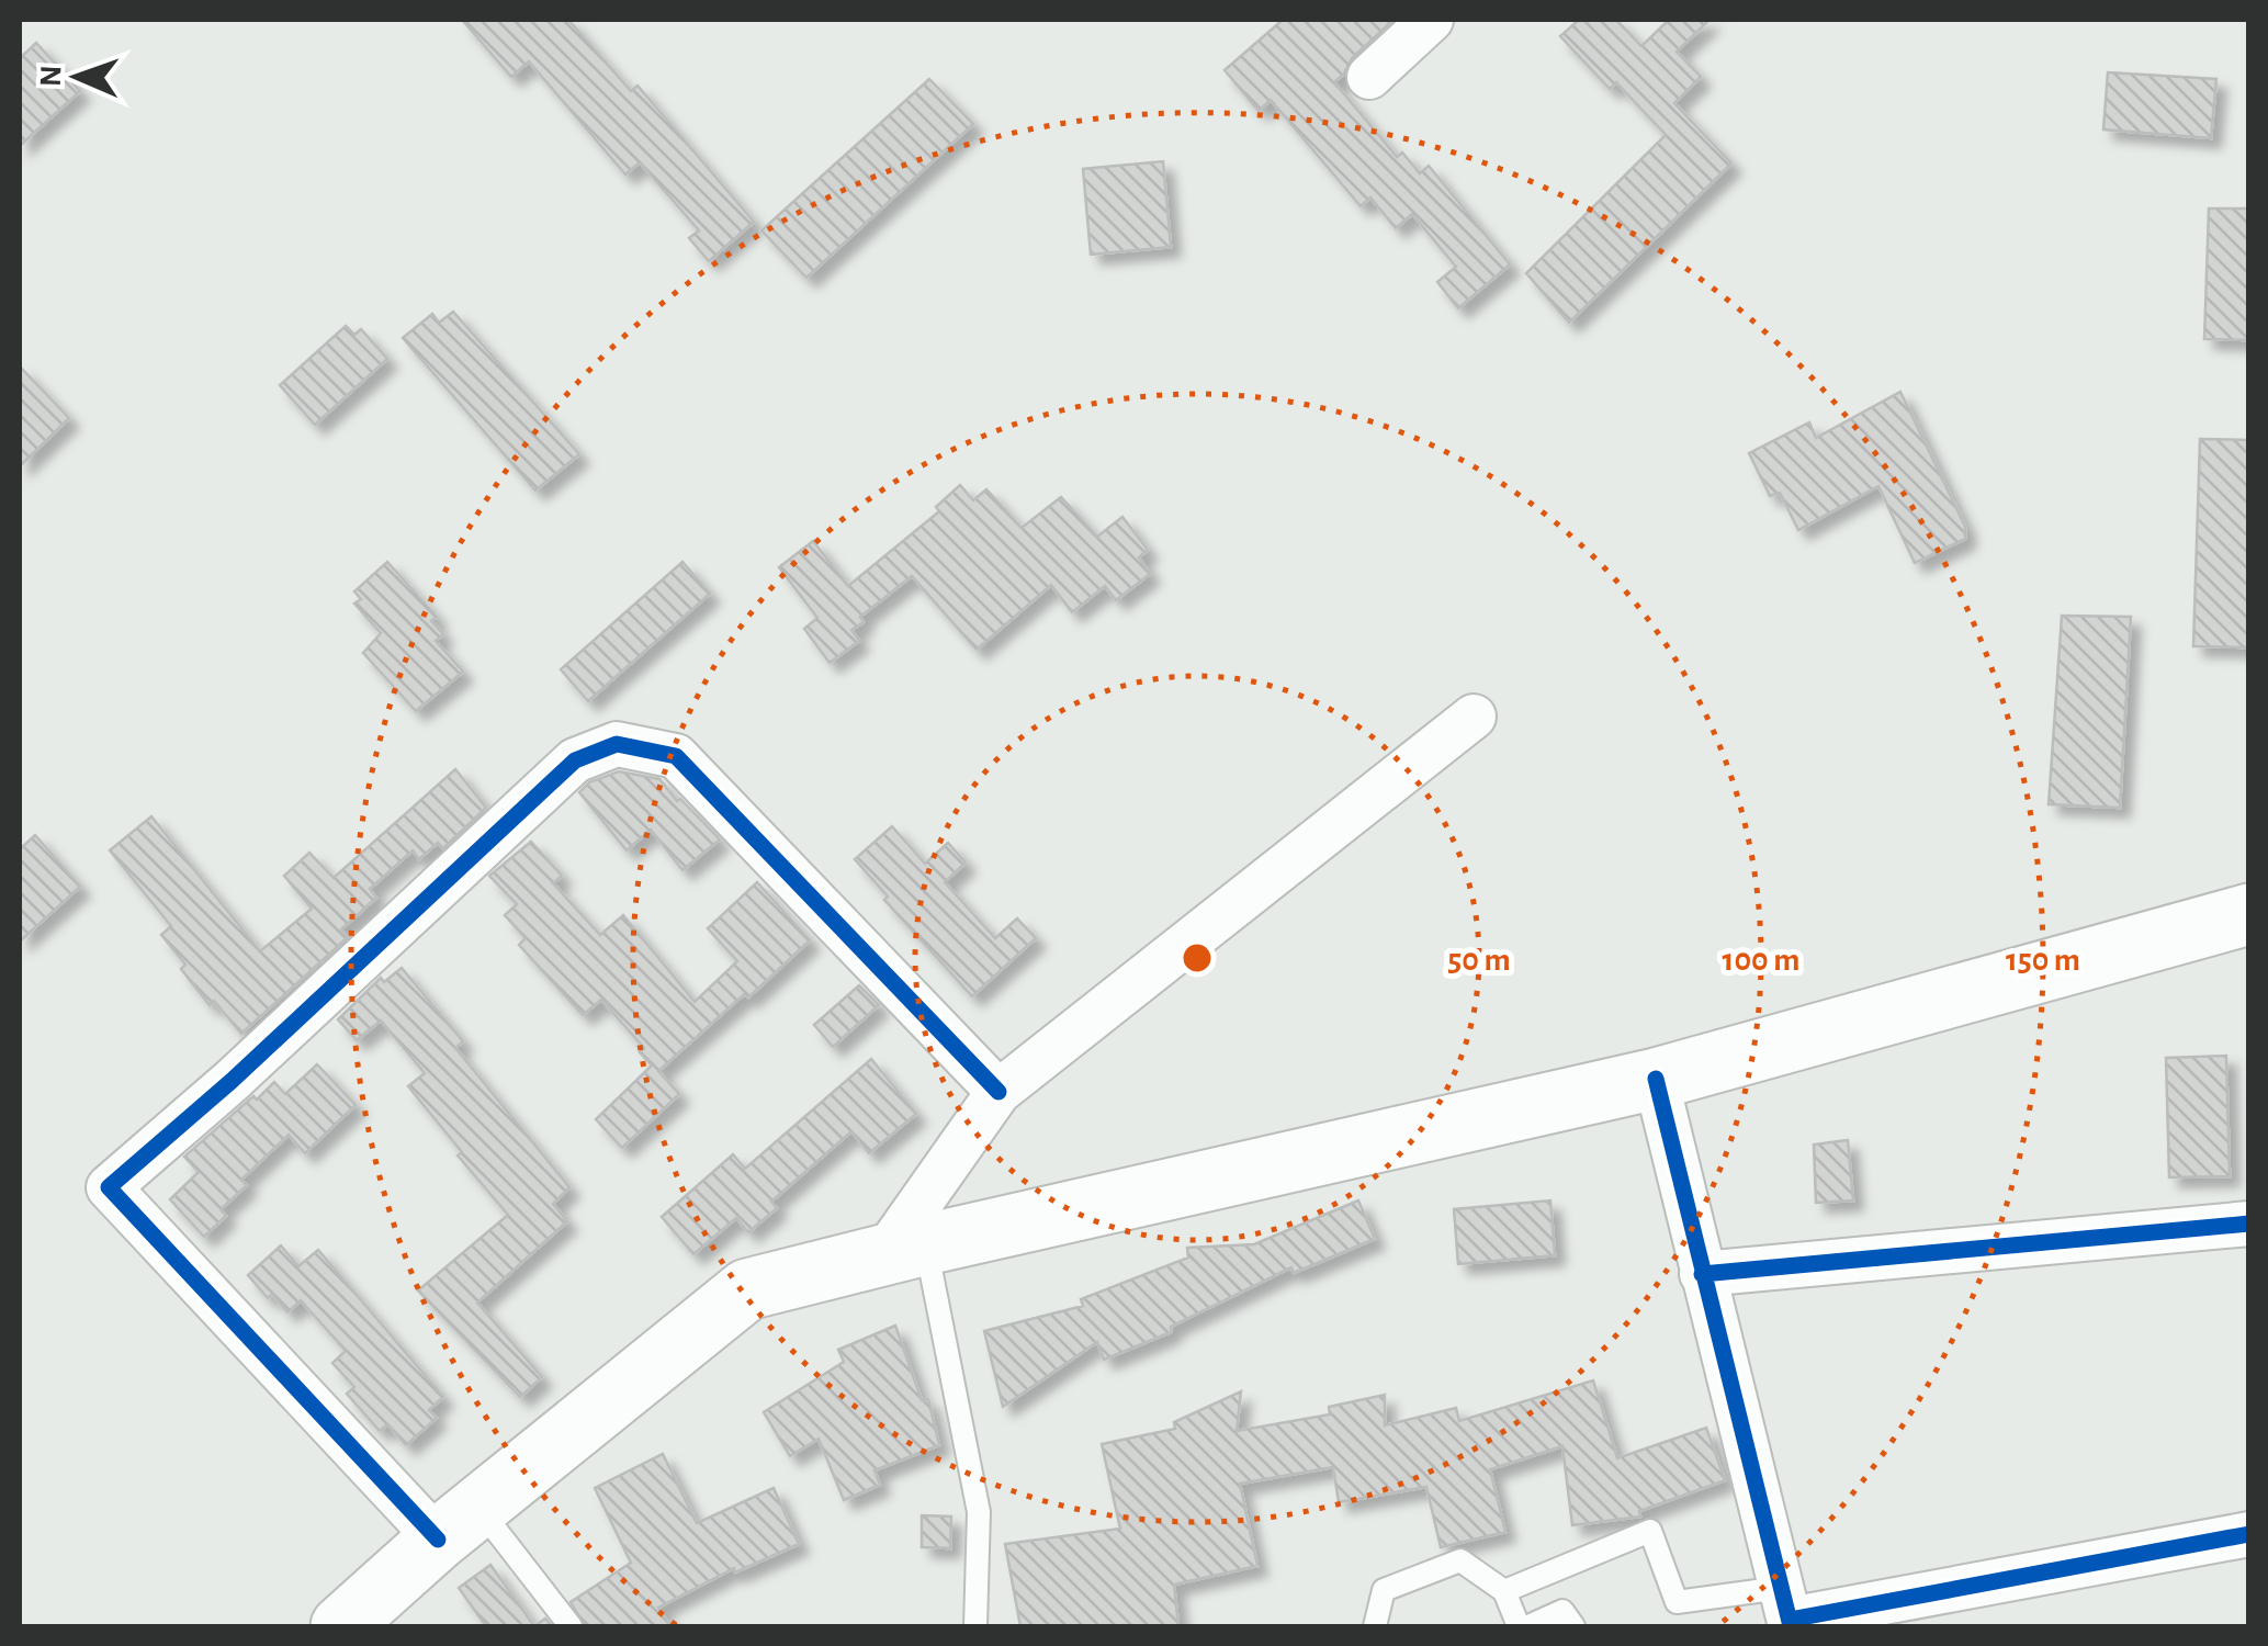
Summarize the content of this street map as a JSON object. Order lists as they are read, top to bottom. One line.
{"north":"left","rings":["50 m","100 m","150 m"]}
